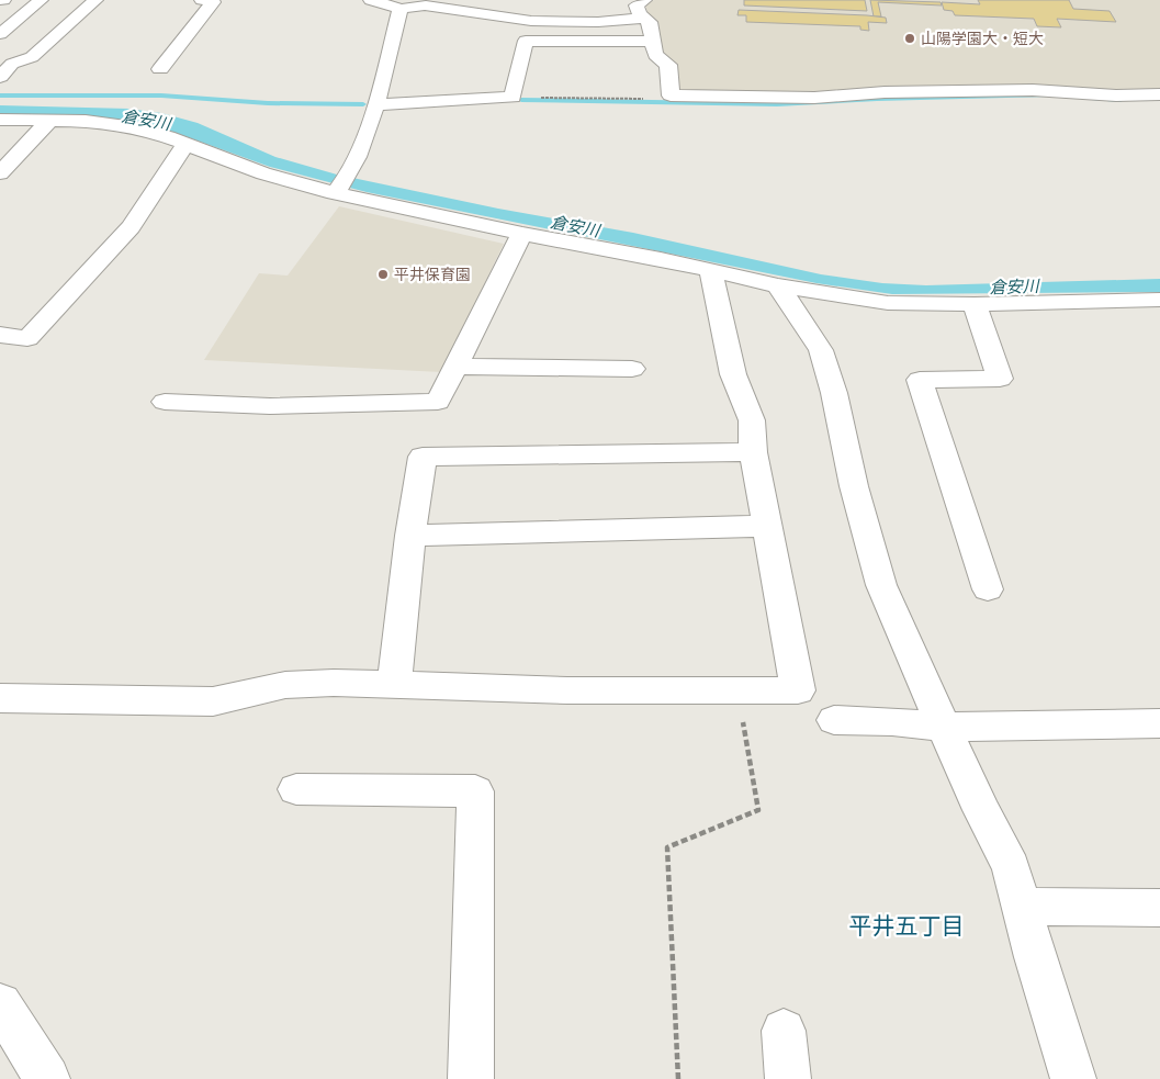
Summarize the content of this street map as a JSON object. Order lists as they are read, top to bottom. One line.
{"districts":["平井五丁目"],"water":["倉安川"],"places":["山陽学園大・短大","平井保育園"]}
